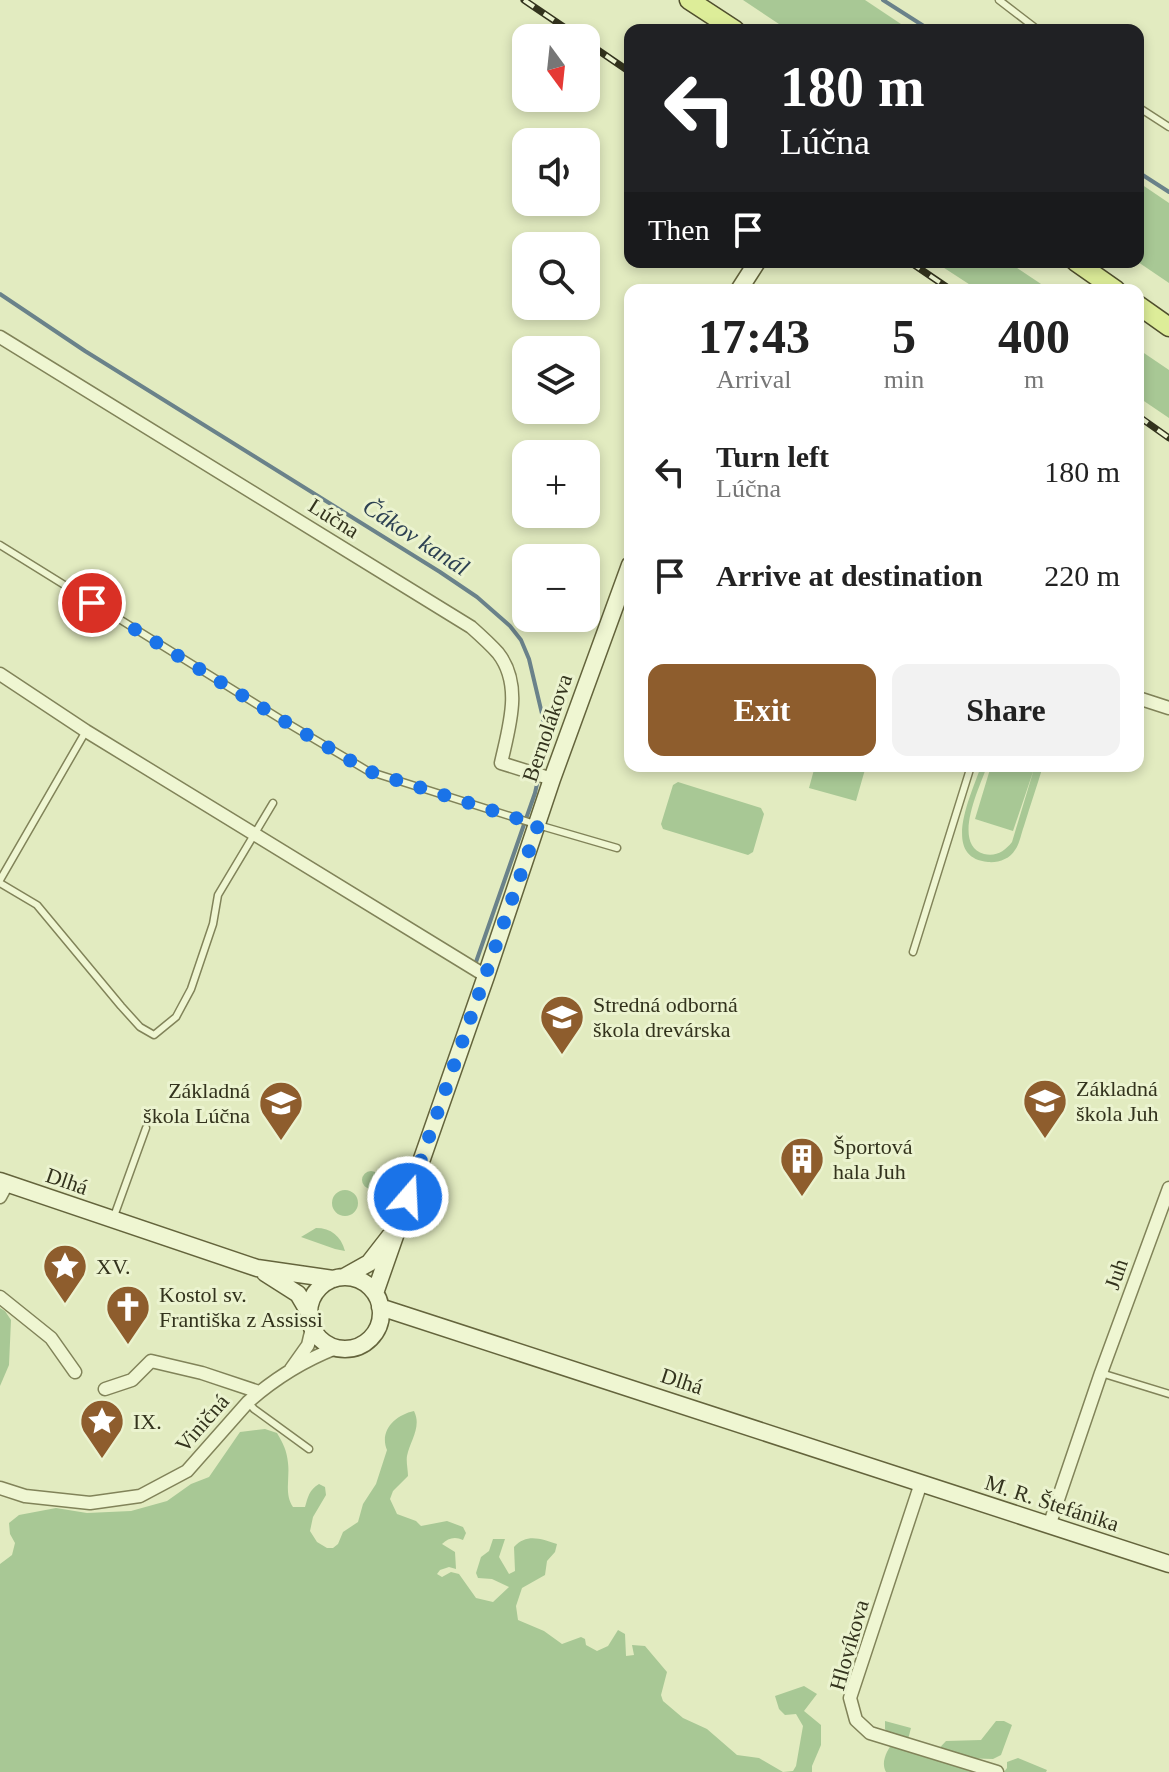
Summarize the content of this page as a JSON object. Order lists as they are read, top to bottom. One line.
{"streets":{"street":["Lúčna","Bernolákova","Dlhá","Juh","Viničná","M. R. Štefánika","Hlovíkova"]},"crossings":[["Lúčna","Bernolákova"],["Bernolákova","Dlhá"],["Bernolákova","Viničná"],["Dlhá","Viničná"],["Dlhá","M. R. Štefánika"],["Dlhá","Hlovíkova"],["Juh","M. R. Štefánika"],["M. R. Štefánika","Hlovíkova"]],"water":["Čákov kanál"],"places":{"school or university":["Stredná odborná škola drevárska","Základná škola Juh","Základná škola Lúčna"],"building":["Športová hala Juh"],"place":["XV.","IX."],"church":["Kostol sv. Františka z Assissi"]},"north":"bottom","page":{"map_buttons":["+","−"],"turn":["180 m","Lúčna"],"then":"Then","eta":["17:43","Arrival","5","min","400","m"],"list":[{"name":"Turn left","note":"Lúčna","value":"180 m"},{"name":"Arrive at destination","value":"220 m"}],"buttons":["Exit","Share"]}}
